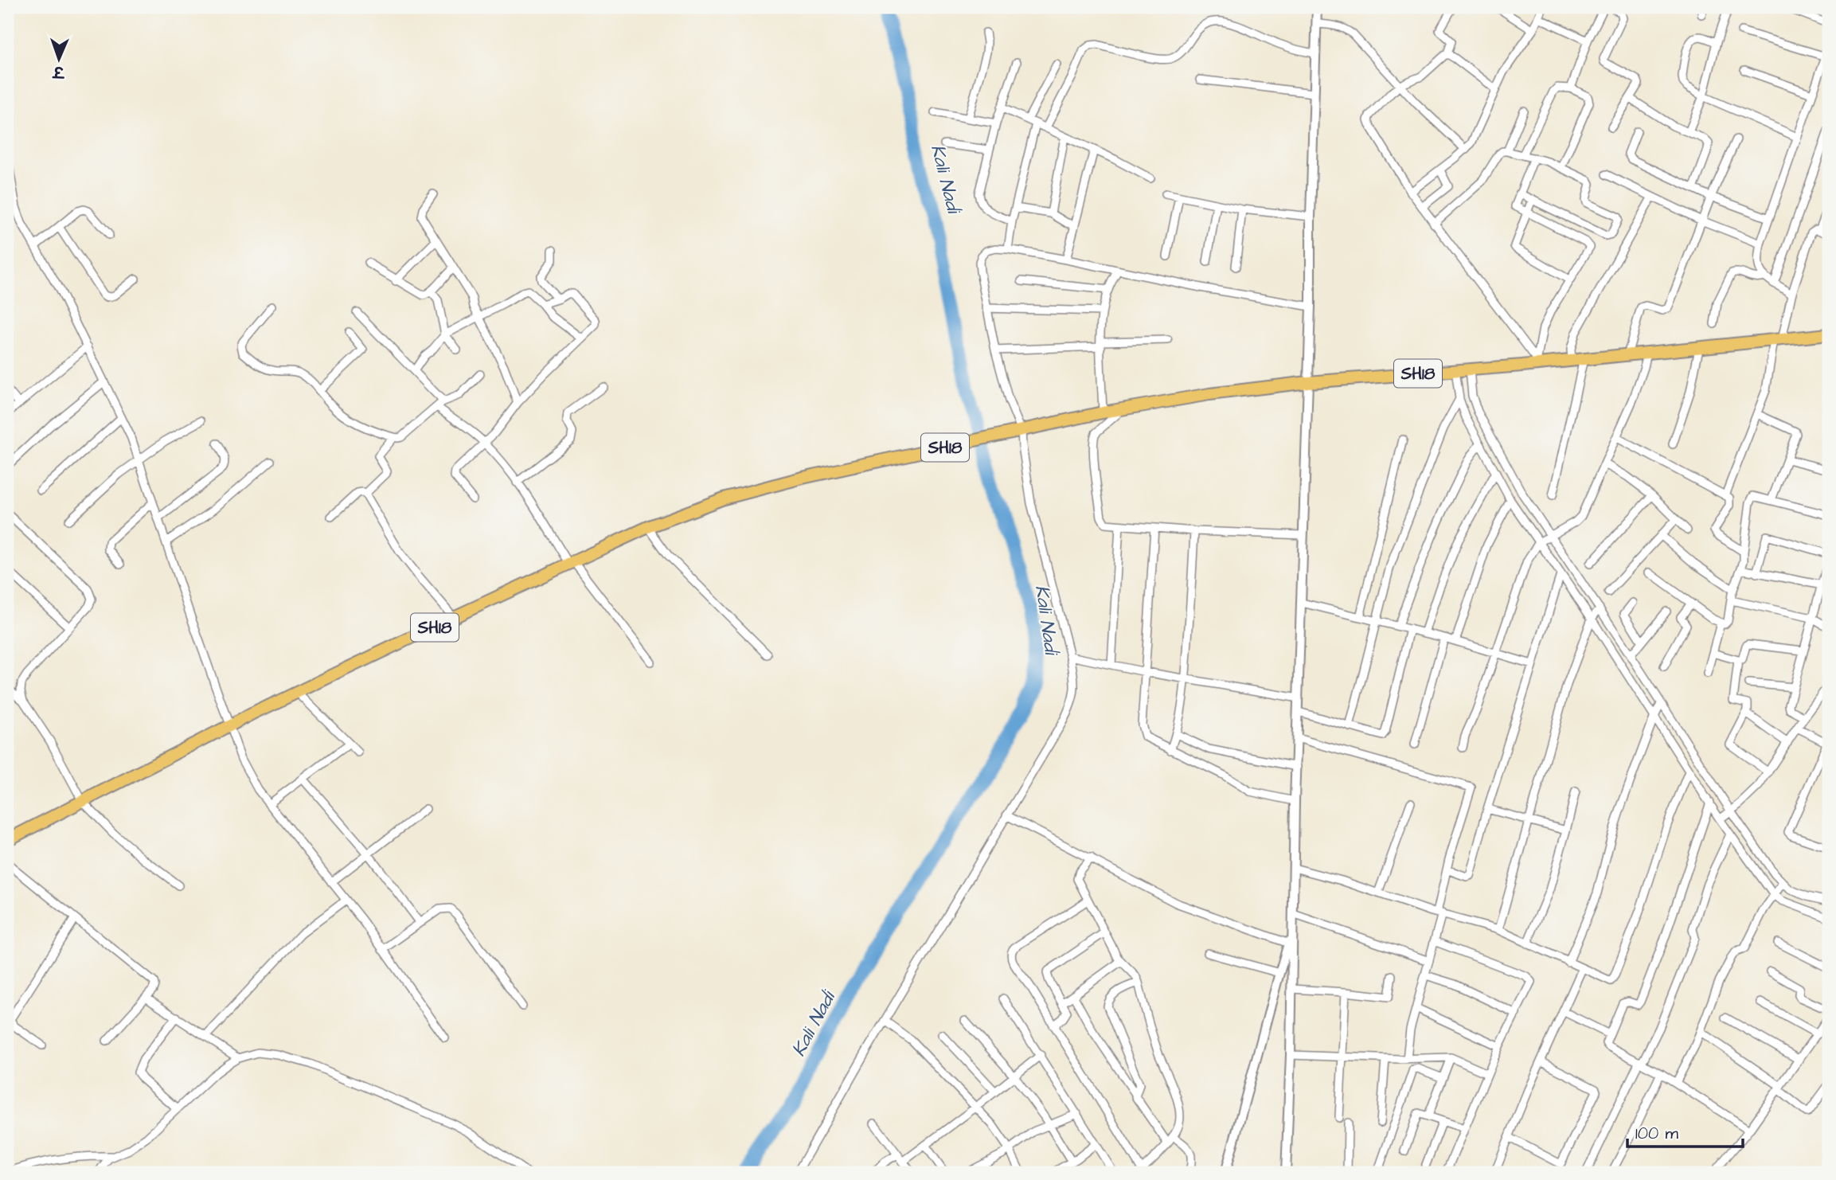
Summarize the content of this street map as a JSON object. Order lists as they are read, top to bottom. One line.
{"streets":{"main road":["SH18"]},"water":["Kali Nadi"],"scale_bar":"100 m","north":"bottom"}
